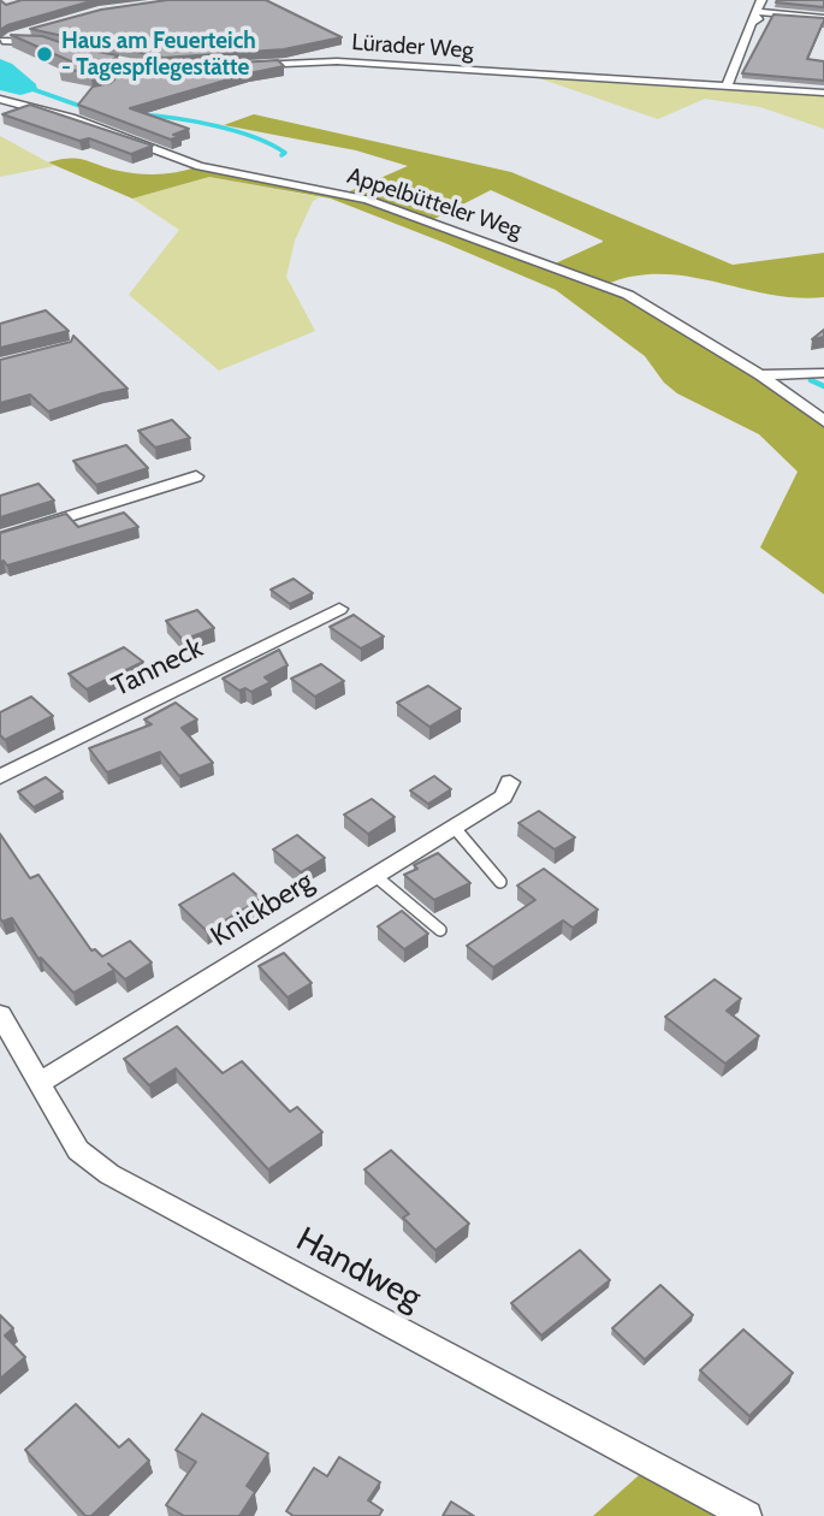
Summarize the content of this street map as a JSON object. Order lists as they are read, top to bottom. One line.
{"streets":{"street":["Lürader Weg","Appelbütteler Weg","Tanneck","Knickberg","Handweg"]},"crossings":[["Knickberg","Handweg"]],"places":["Haus am Feuerteich - Tagespflegestätte"]}
